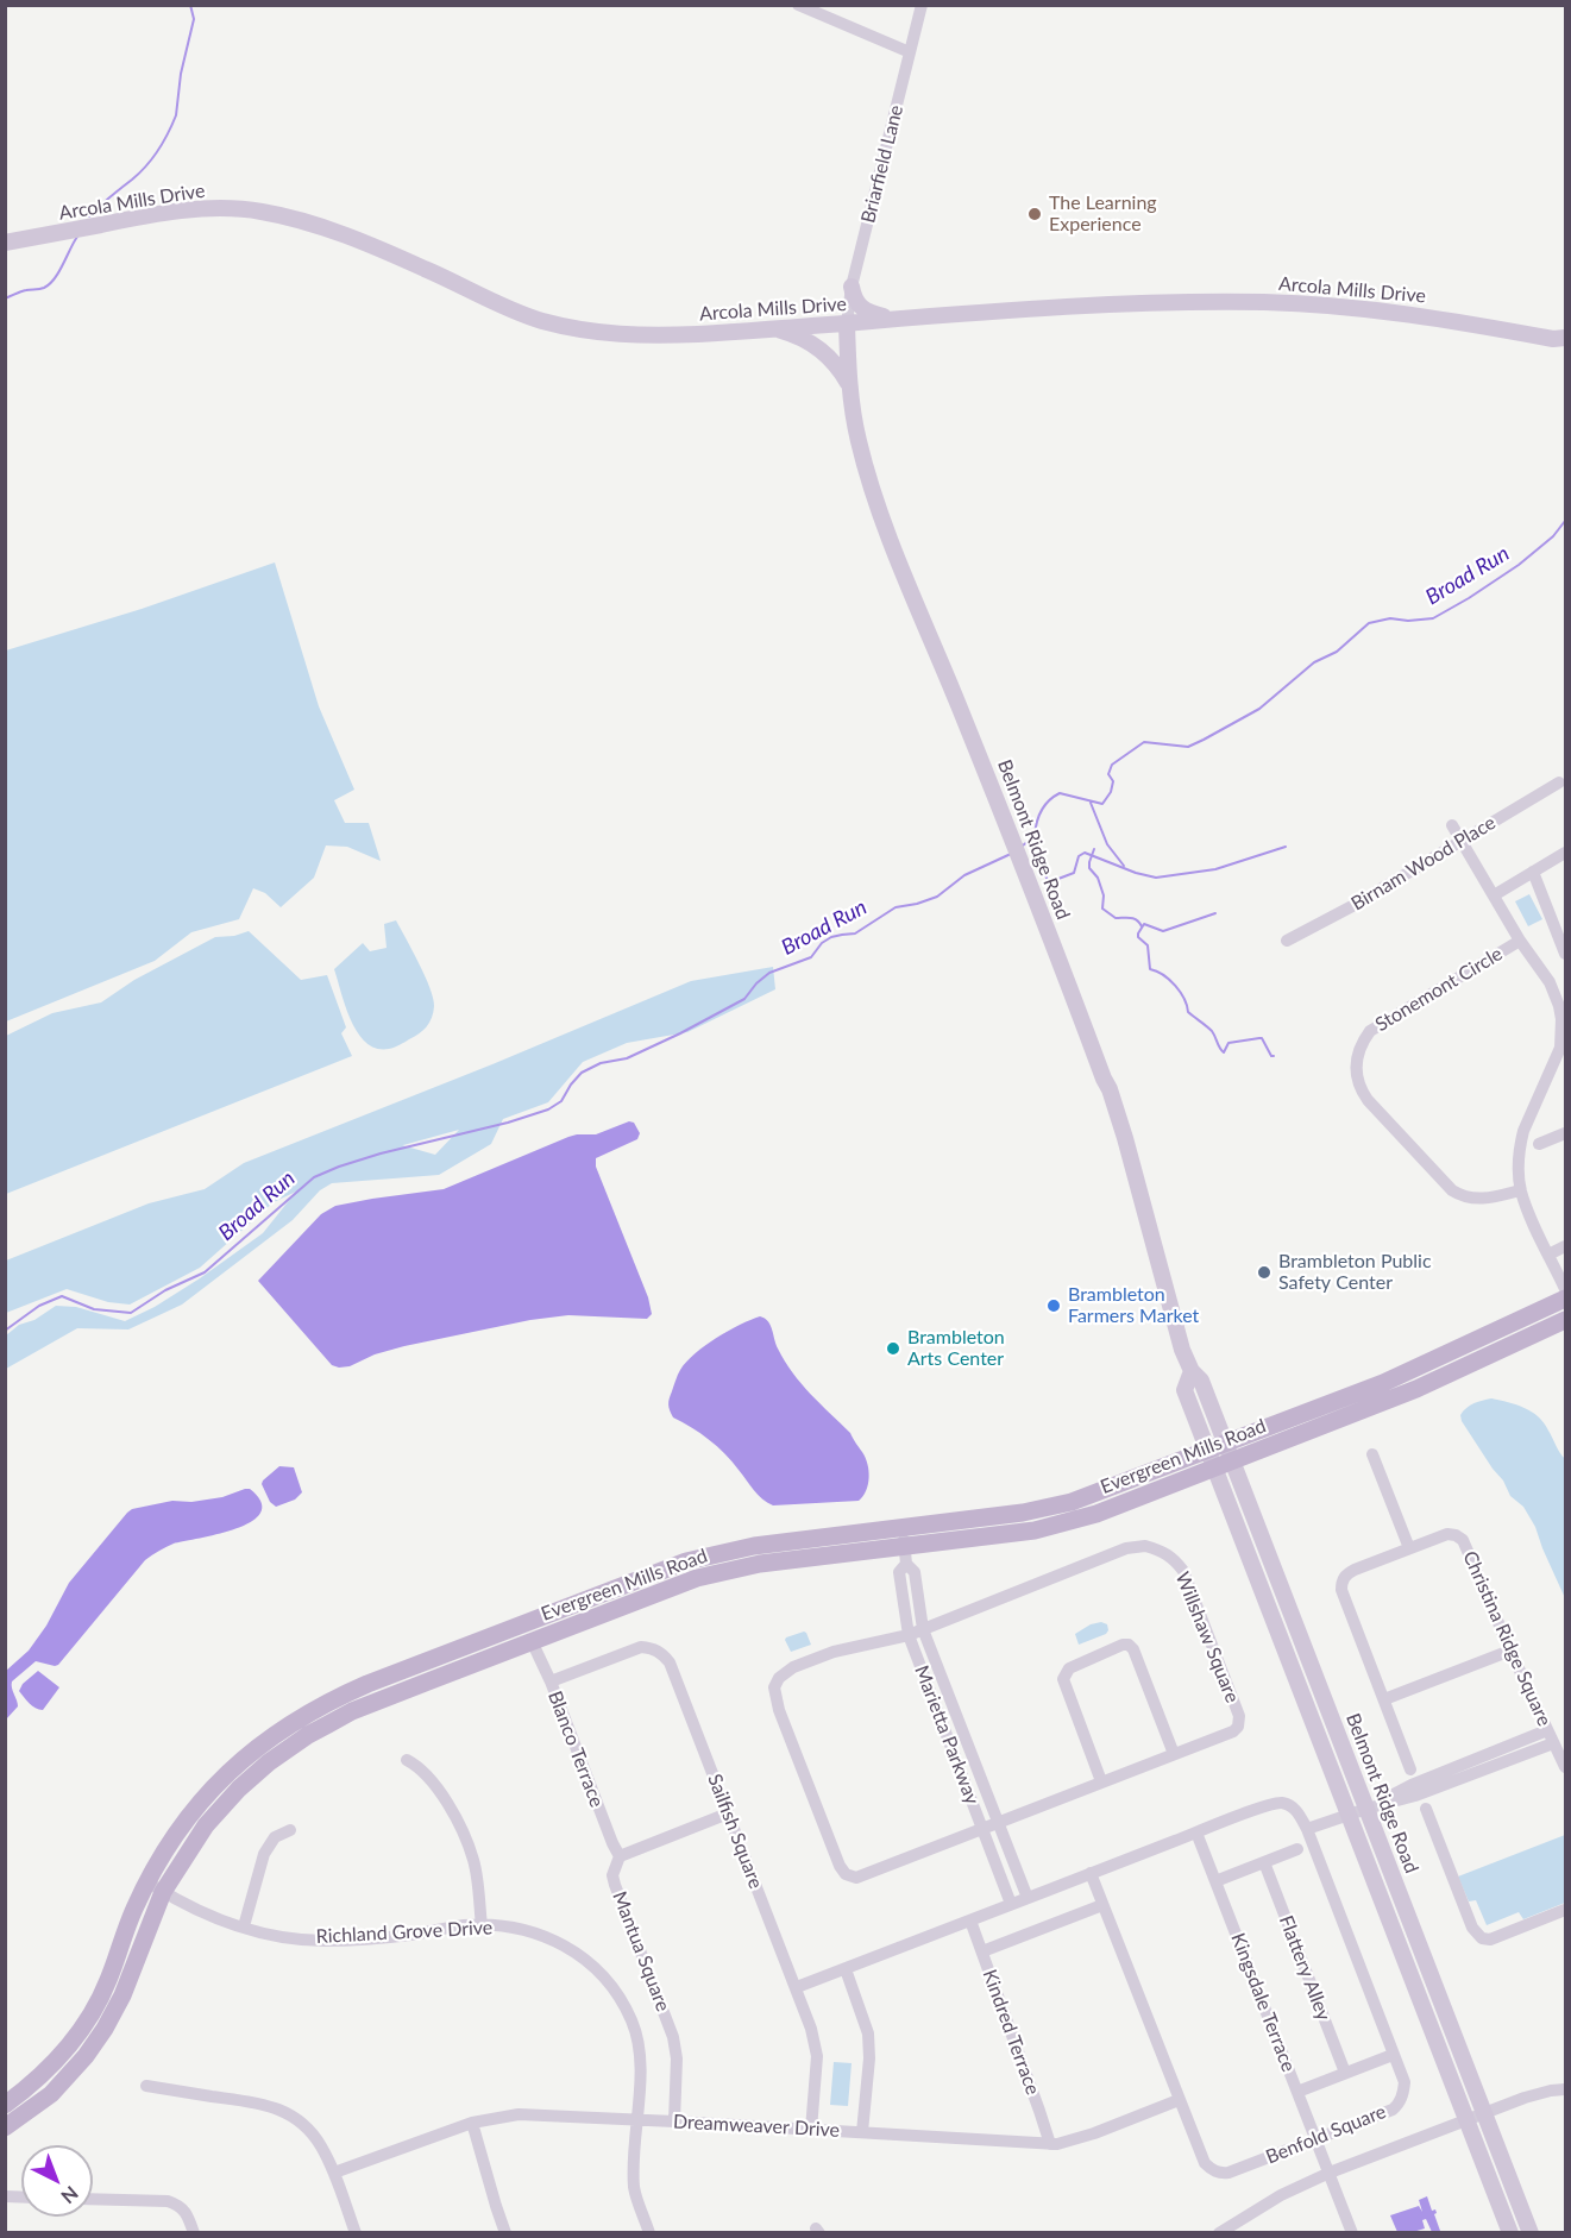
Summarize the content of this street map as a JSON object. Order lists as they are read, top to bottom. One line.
{"streets":{"main road":["Evergreen Mills Road"],"street":["Briarfield Lane","Arcola Mills Drive","Belmont Ridge Road","Birnam Wood Place","Stonemont Circle","Willshaw Square","Christina Ridge Square","Marietta Parkway","Blanco Terrace","Sailfish Square","Richland Grove Drive","Mantua Square","Flattery Alley","Kingsdale Terrace","Kindred Terrace","Dreamweaver Drive","Benfold Square"]},"crossings":[["Briarfield Lane","Arcola Mills Drive"],["Briarfield Lane","Belmont Ridge Road"],["Arcola Mills Drive","Belmont Ridge Road"],["Belmont Ridge Road","Evergreen Mills Road"],["Evergreen Mills Road","Marietta Parkway"],["Evergreen Mills Road","Blanco Terrace"],["Evergreen Mills Road","Richland Grove Drive"],["Willshaw Square","Marietta Parkway"],["Marietta Parkway","Benfold Square"],["Blanco Terrace","Sailfish Square"],["Blanco Terrace","Mantua Square"],["Sailfish Square","Dreamweaver Drive"],["Sailfish Square","Benfold Square"],["Richland Grove Drive","Dreamweaver Drive"],["Mantua Square","Dreamweaver Drive"],["Kingsdale Terrace","Benfold Square"],["Kindred Terrace","Dreamweaver Drive"],["Kindred Terrace","Benfold Square"],["Dreamweaver Drive","Benfold Square"]],"water":["Broad Run"],"places":["The Learning Experience","Brambleton Public Safety Center","Brambleton Farmers Market","Brambleton Arts Center"],"north":"bottom right"}
